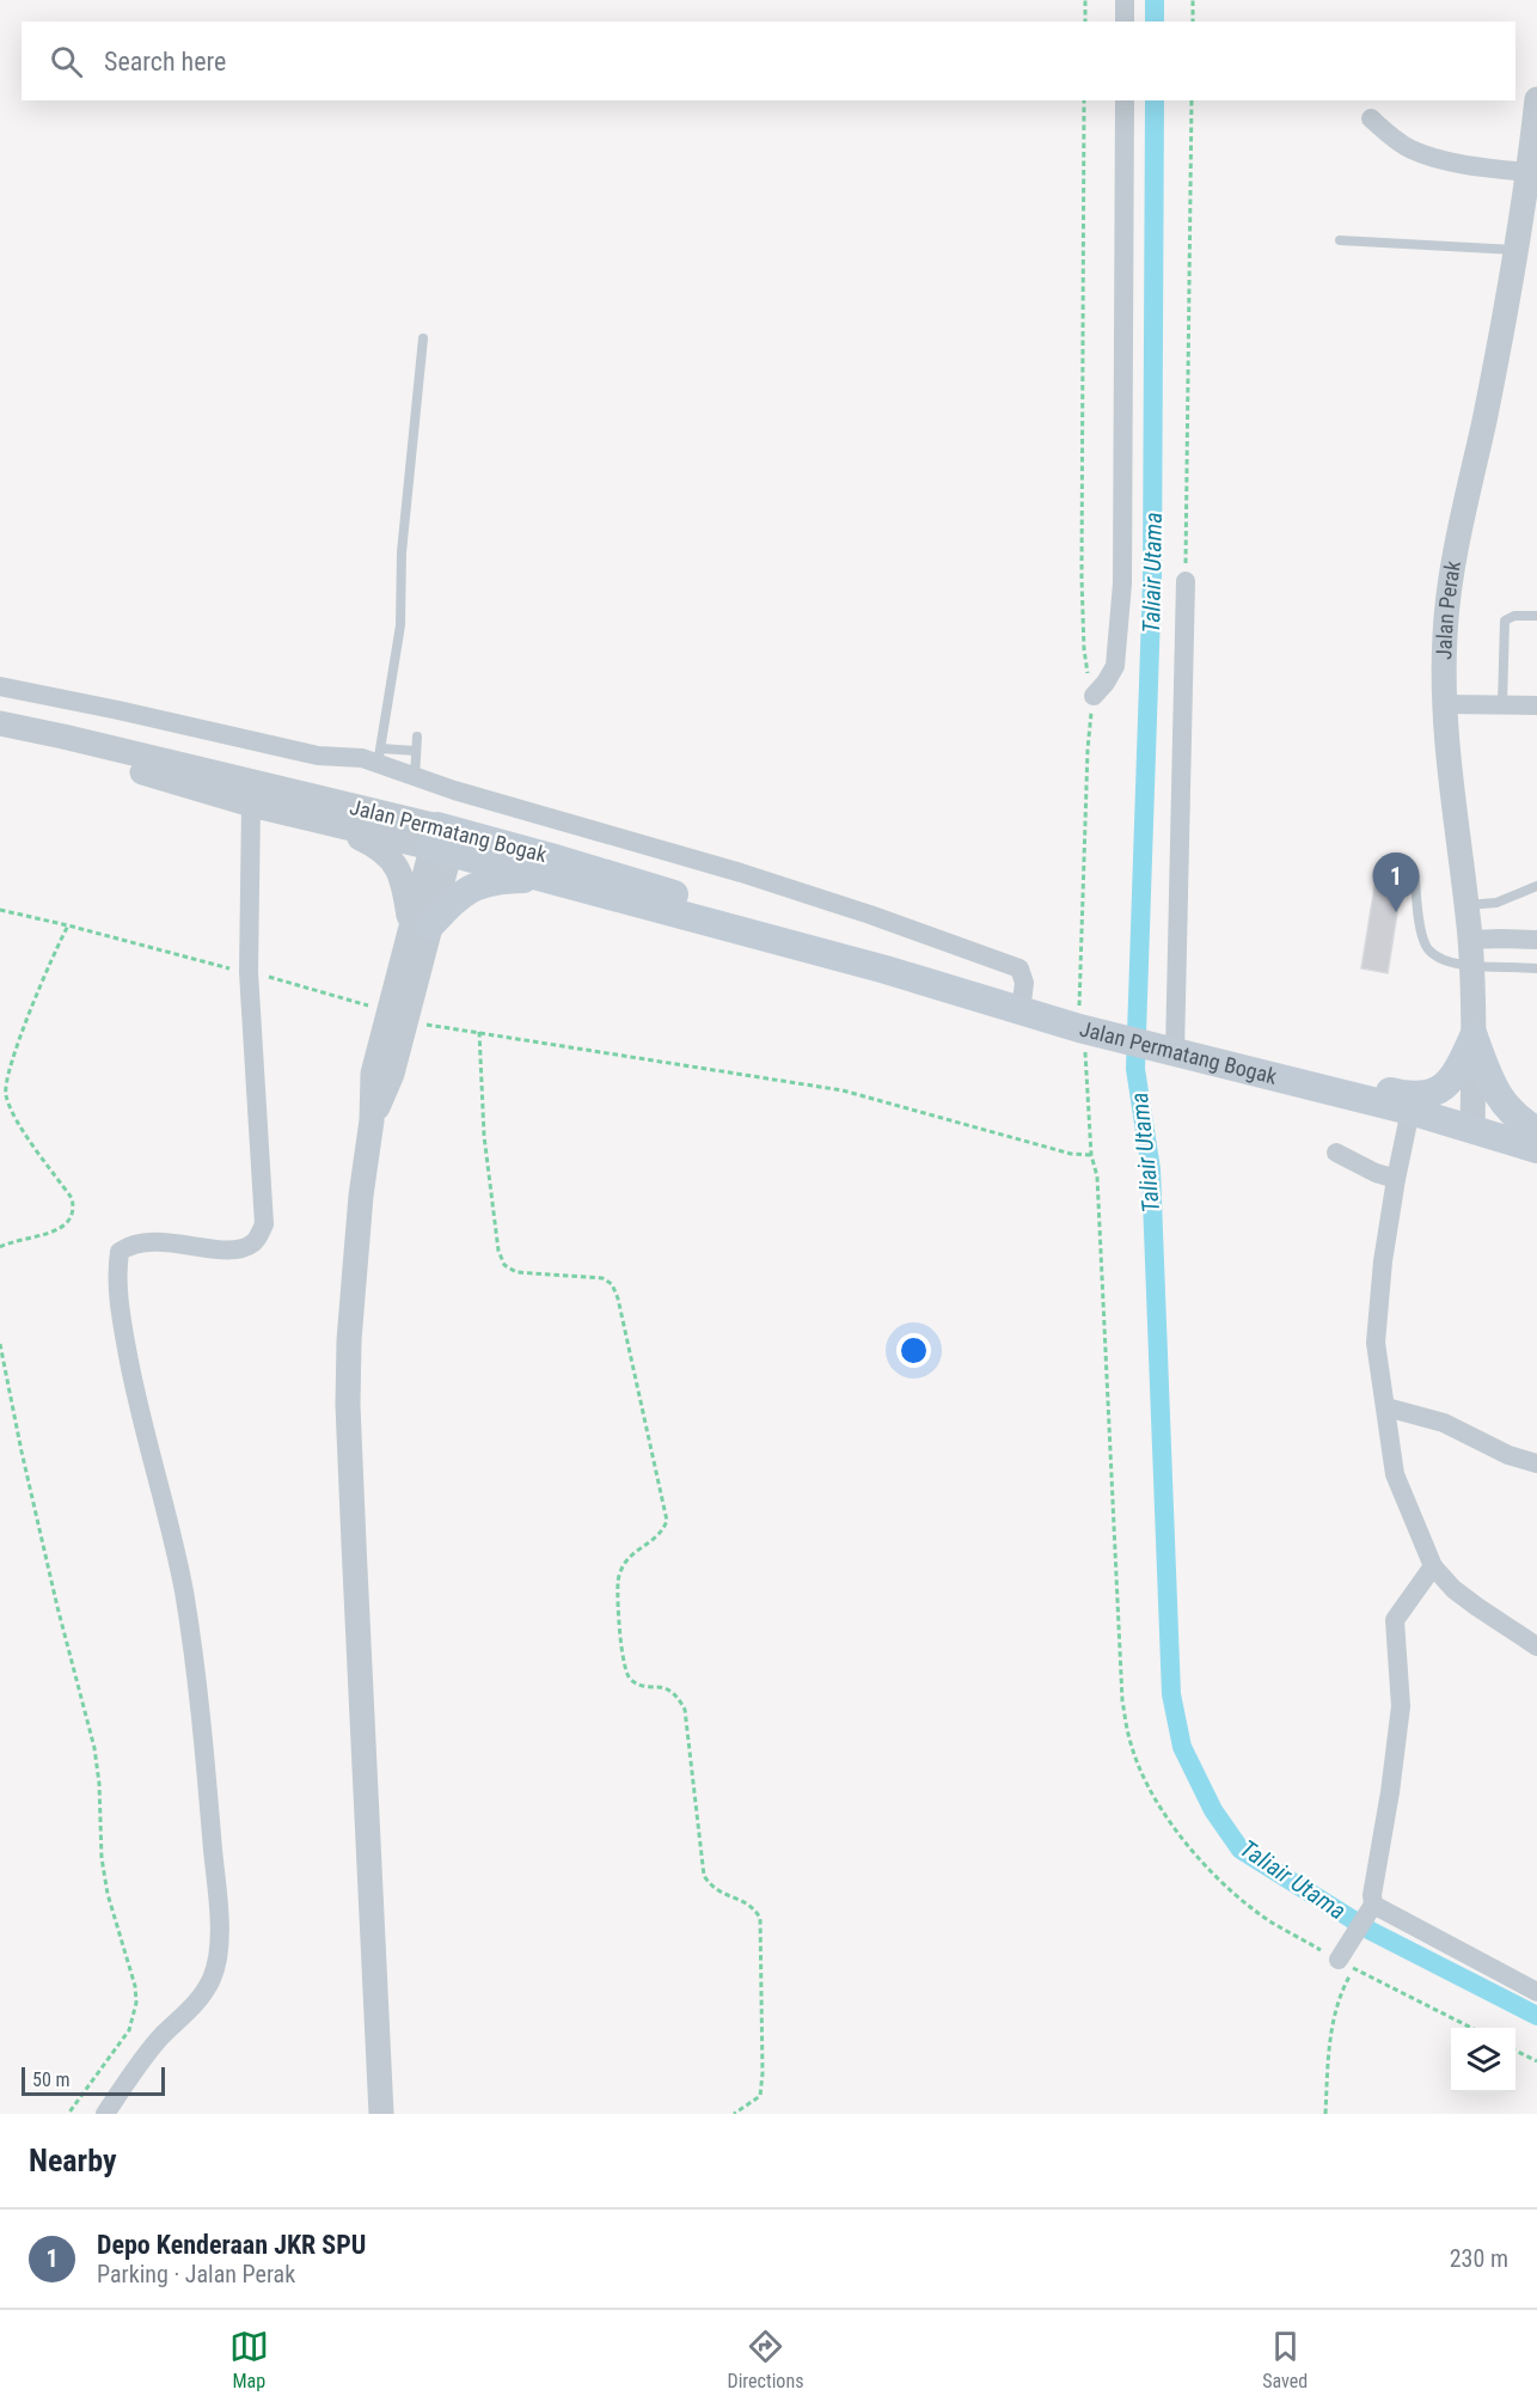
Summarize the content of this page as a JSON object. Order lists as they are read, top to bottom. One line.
{"streets":{"main road":["Jalan Permatang Bogak"],"street":["Jalan Perak"]},"crossings":[["Jalan Perak","Jalan Permatang Bogak"]],"water":["Taliair Utama"],"scale_bar":"50 m","page":{"search":"Search here","pins":"1","scale":"50 m","heading":"Nearby","list":[{"mark":"1","name":"Depo Kenderaan JKR SPU","note":"Parking · Jalan Perak","value":"230 m"}],"nav":["Map","Directions","Saved"]}}
